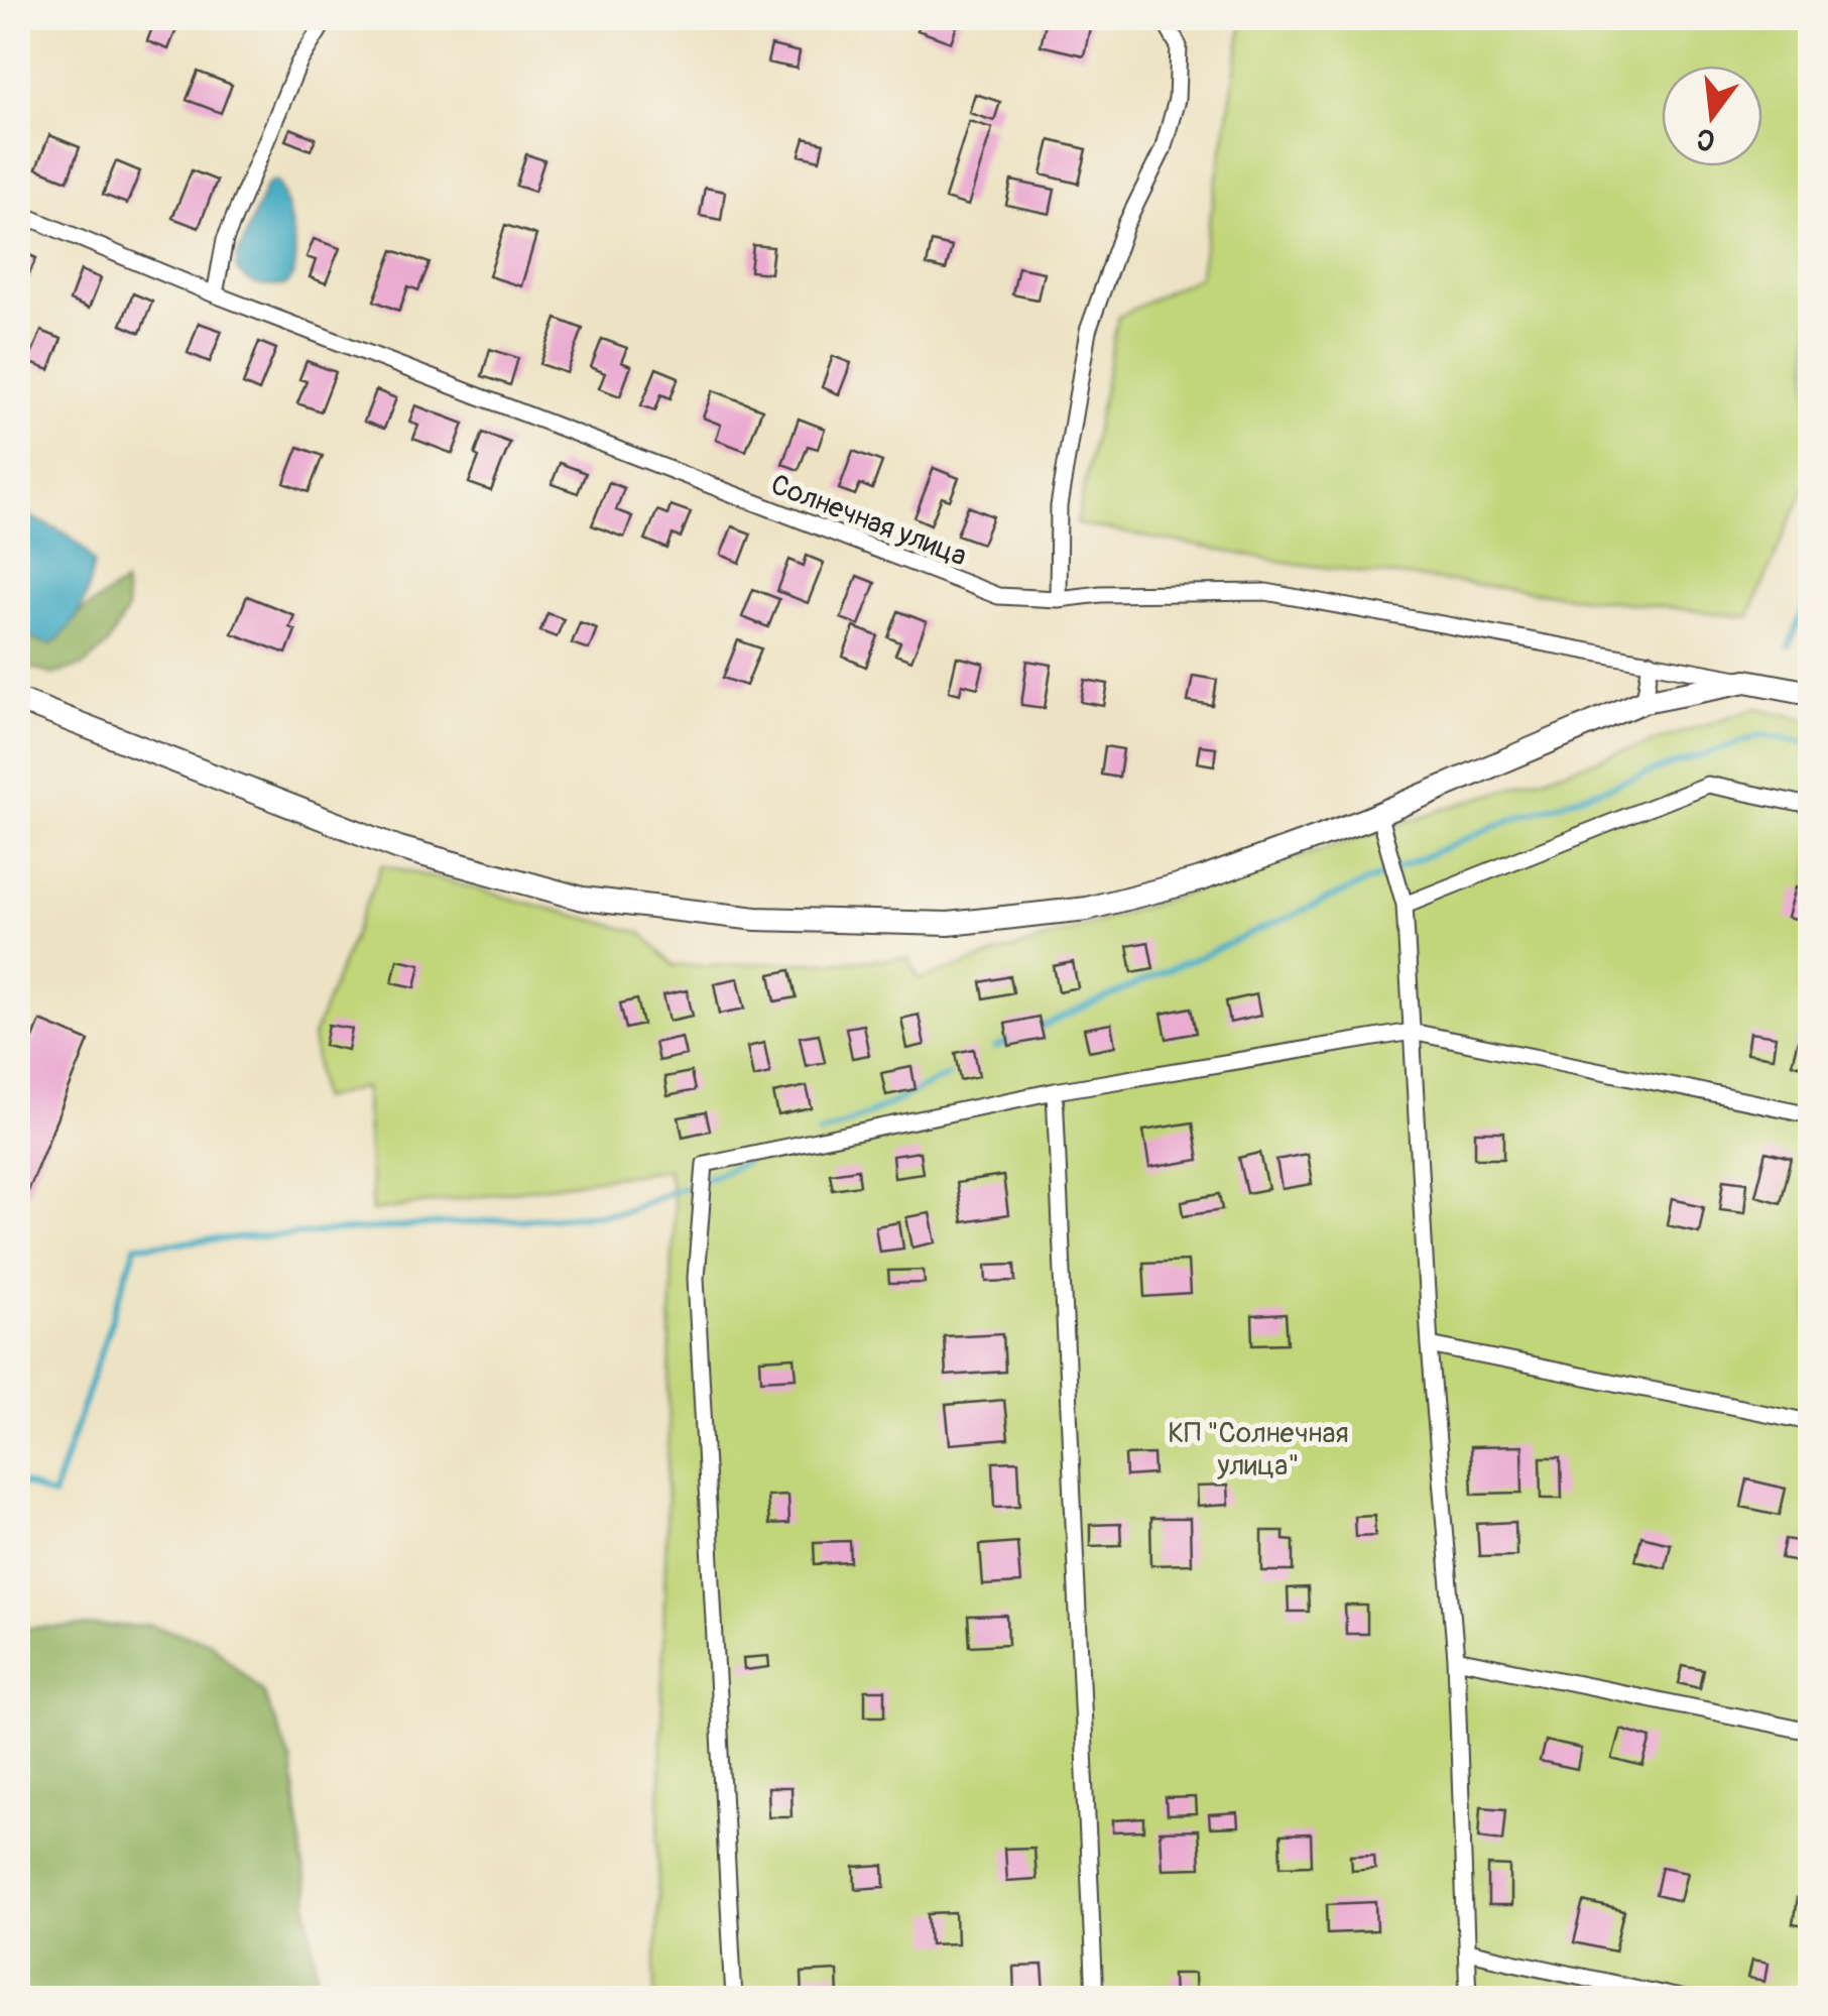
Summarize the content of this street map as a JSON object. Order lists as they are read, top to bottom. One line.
{"streets":{"street":["Солнечная улица"]},"parks":["КП \"Солнечная улица\""],"north":"bottom"}
